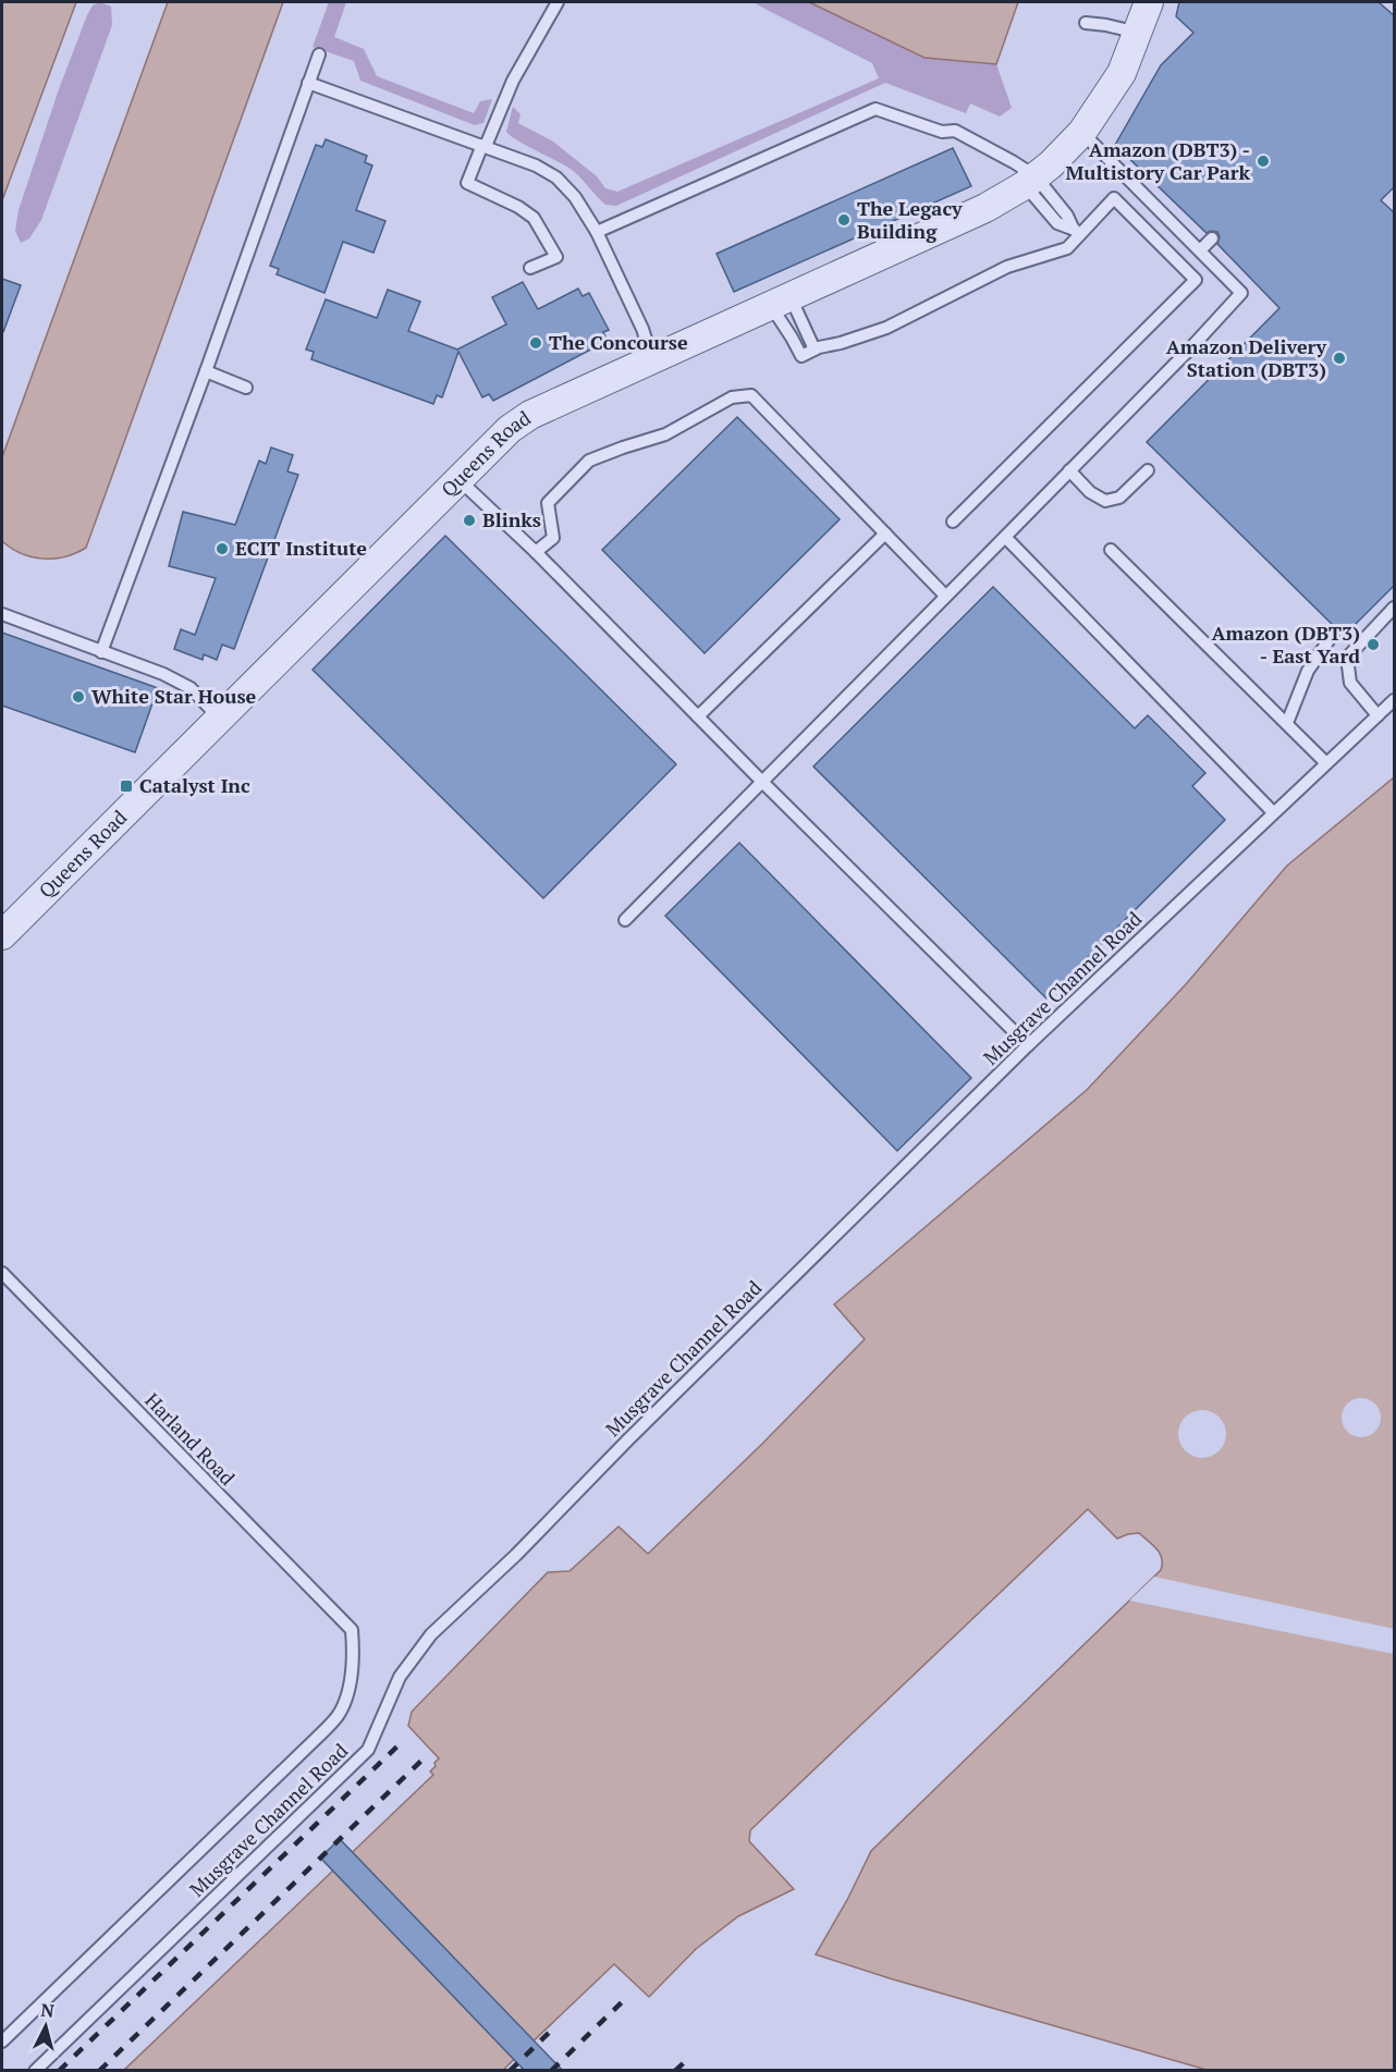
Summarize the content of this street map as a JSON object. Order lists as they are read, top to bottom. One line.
{"streets":{"street":["Queens Road"],"lane":["Musgrave Channel Road","Harland Road"]},"crossings":[["Musgrave Channel Road","Harland Road"]],"places":{"other":["Amazon (DBT3) - Multistory Car Park","The Legacy Building","The Concourse","Amazon Delivery Station (DBT3)","Blinks","ECIT Institute","Amazon (DBT3) - East Yard","White Star House"],"transit":["Catalyst Inc"]},"north":"top"}
